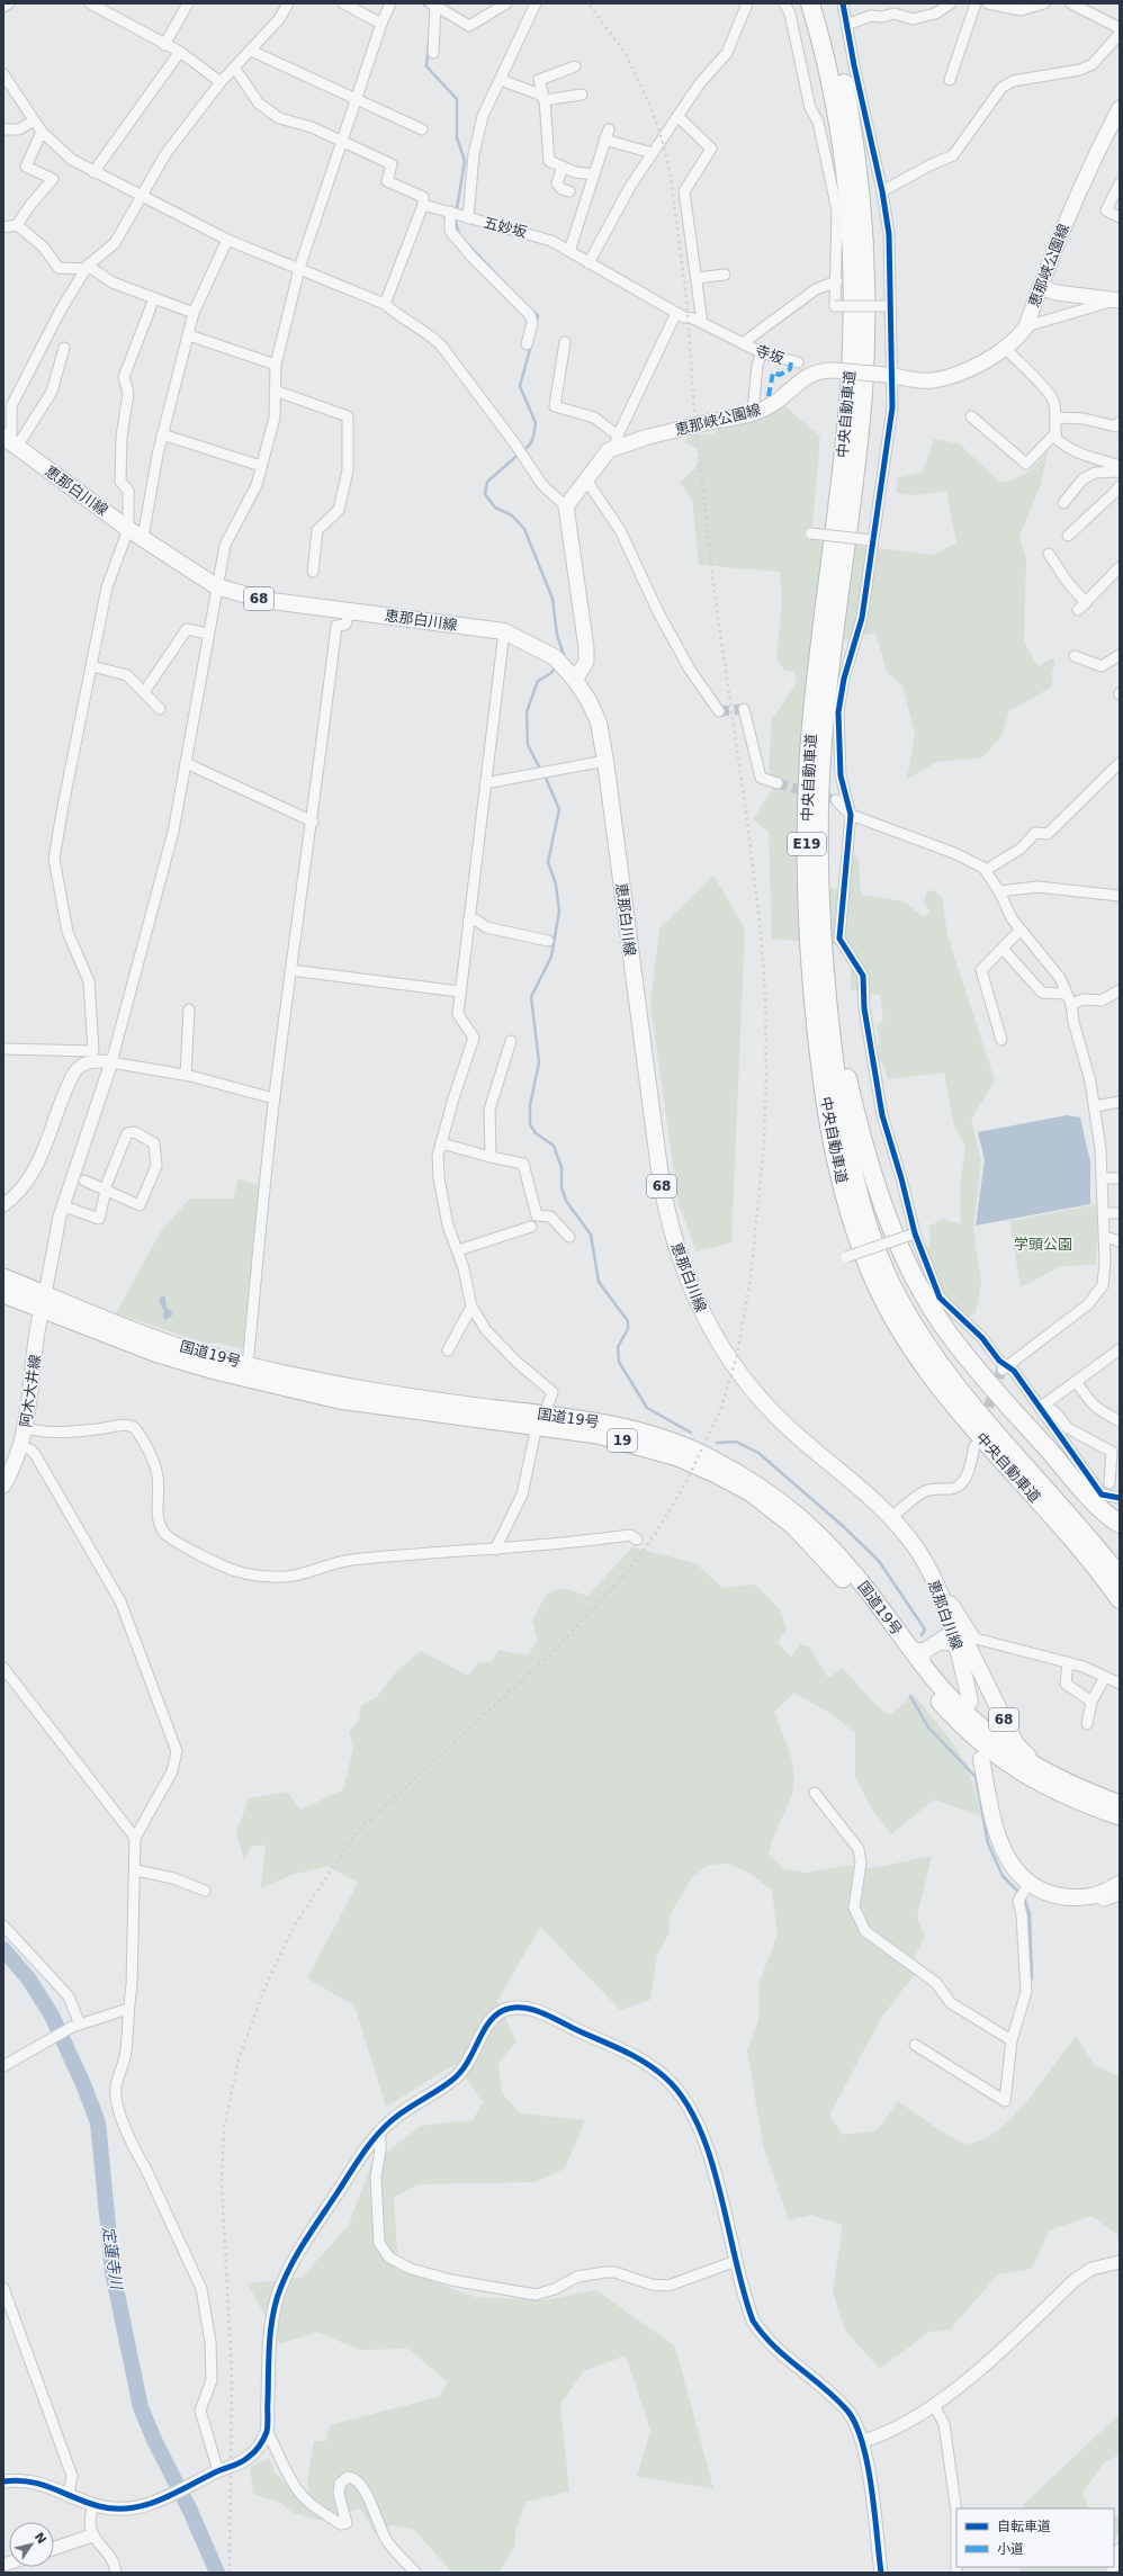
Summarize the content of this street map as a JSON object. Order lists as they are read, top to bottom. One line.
{"streets":{"highway":["中央自動車道","E19","国道19号","19"],"main road":["恵那峡公園線","恵那白川線","68","阿木大井線"],"street":["五妙坂","寺坂"]},"crossings":[["五妙坂","寺坂"],["恵那白川線","68"],["68","国道19号"],["国道19号","阿木大井線"]],"water":["定蓮寺川"],"parks":["学頭公園"],"legend":["自転車道","小道"],"north":"top right"}
